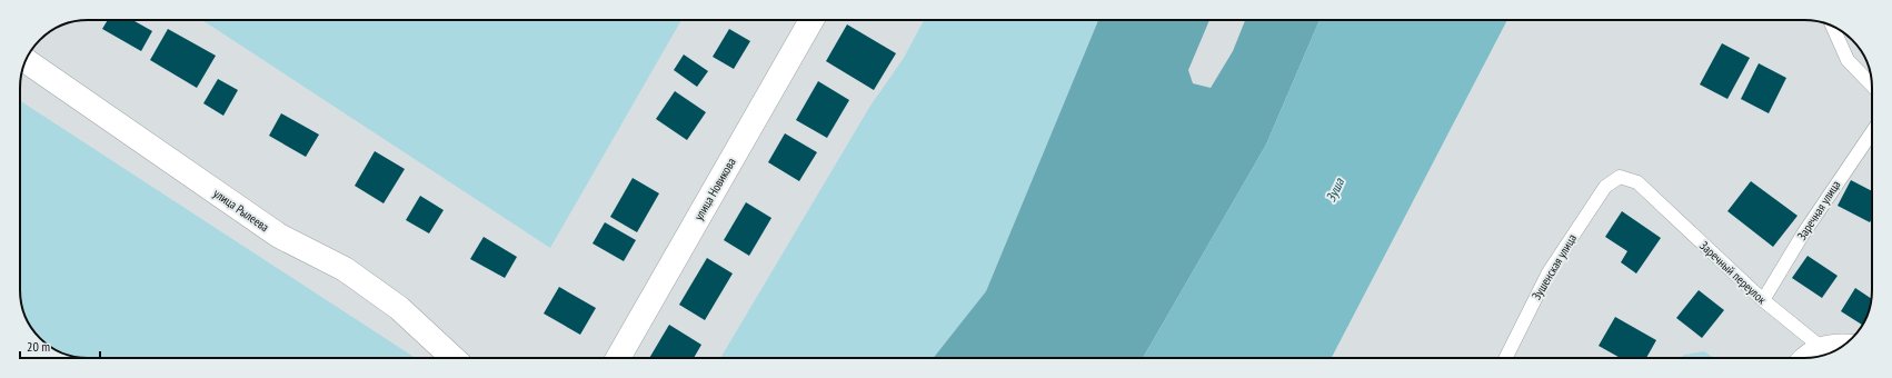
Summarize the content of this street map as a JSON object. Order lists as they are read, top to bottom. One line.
{"streets":{"street":["улица Новикова","улица Рылеева"],"lane":["Заречная улица","Зушенская улица","Заречный переулок"]},"crossings":[["Заречная улица","Заречный переулок"],["Зушенская улица","Заречный переулок"]],"water":["Зуша"],"scale_bar":"20 m"}
